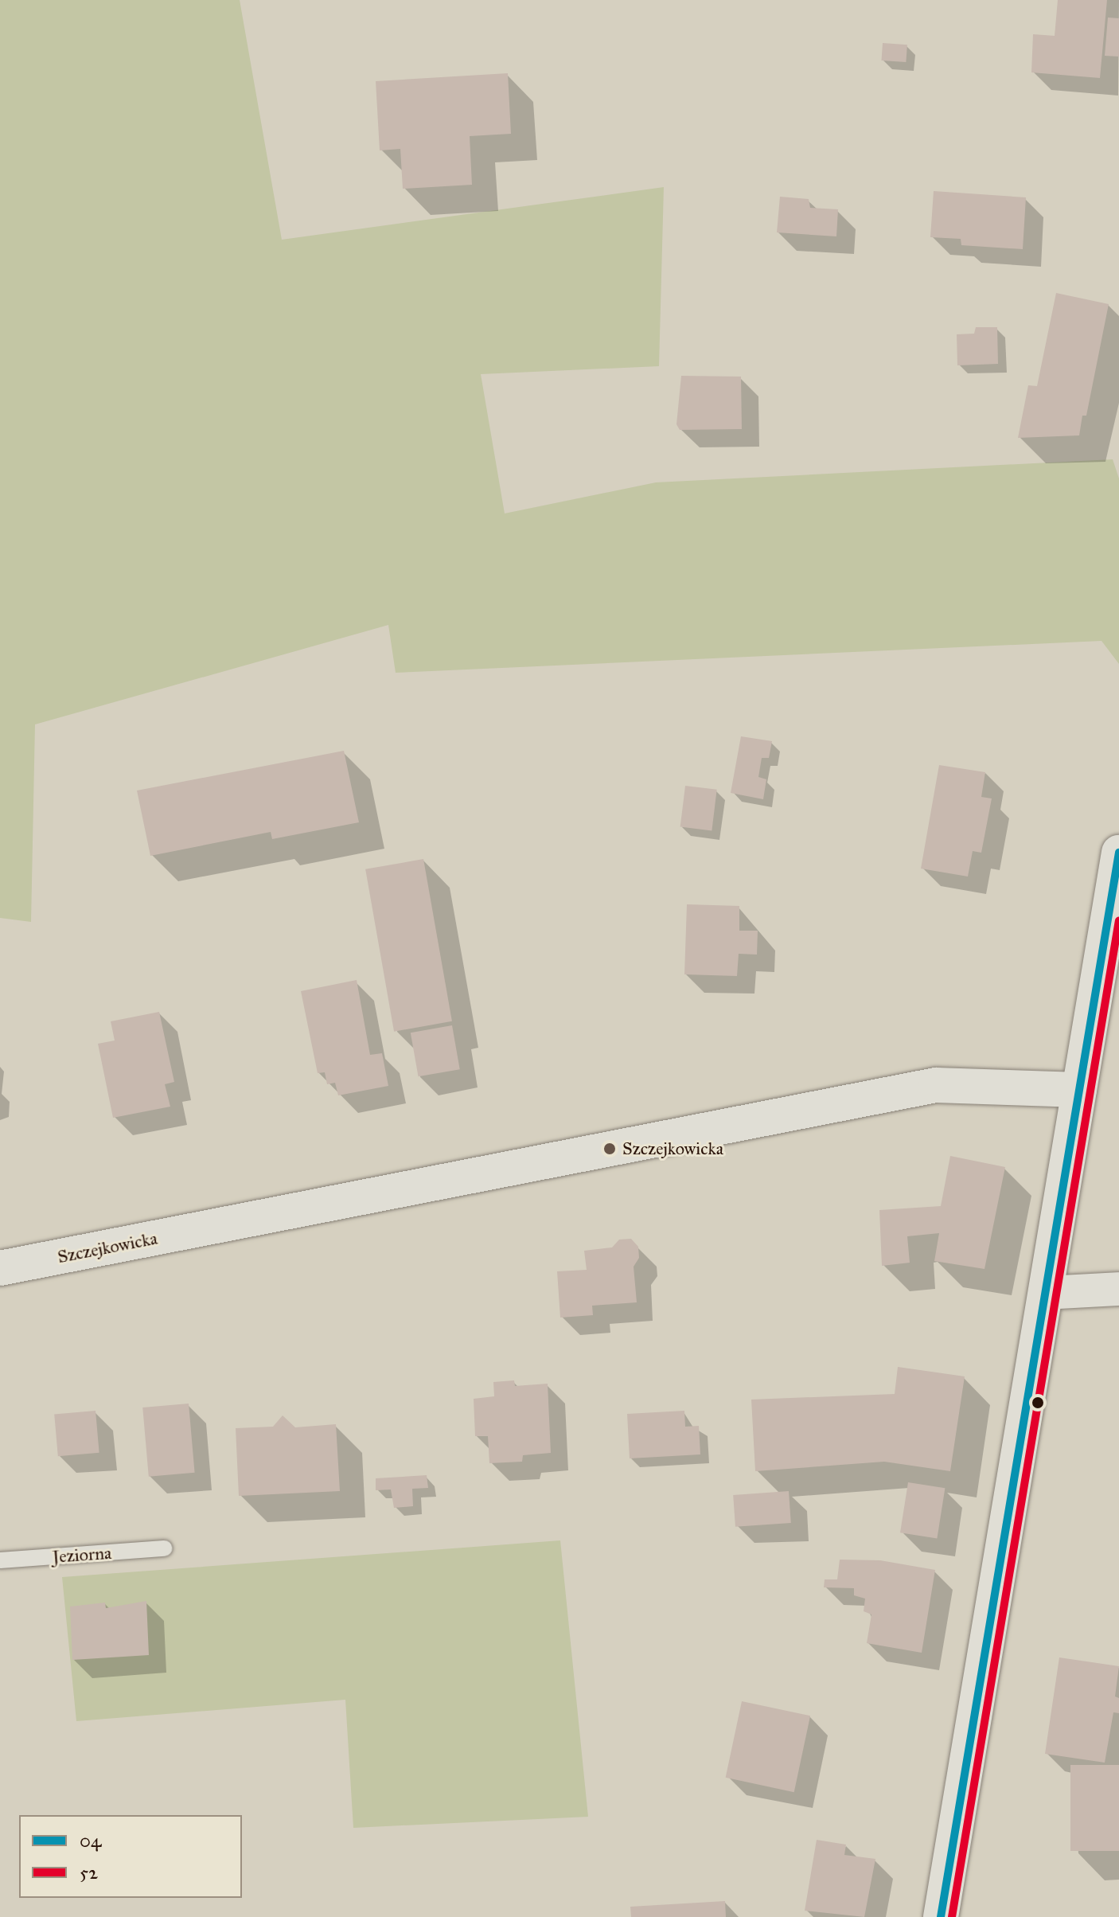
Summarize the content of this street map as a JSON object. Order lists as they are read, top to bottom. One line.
{"streets":{"street":["Szczejkowicka"],"lane":["Jeziorna"]},"places":["Szczejkowicka"],"lines":["transit line 04","transit line 52"],"legend":["04","52"]}
